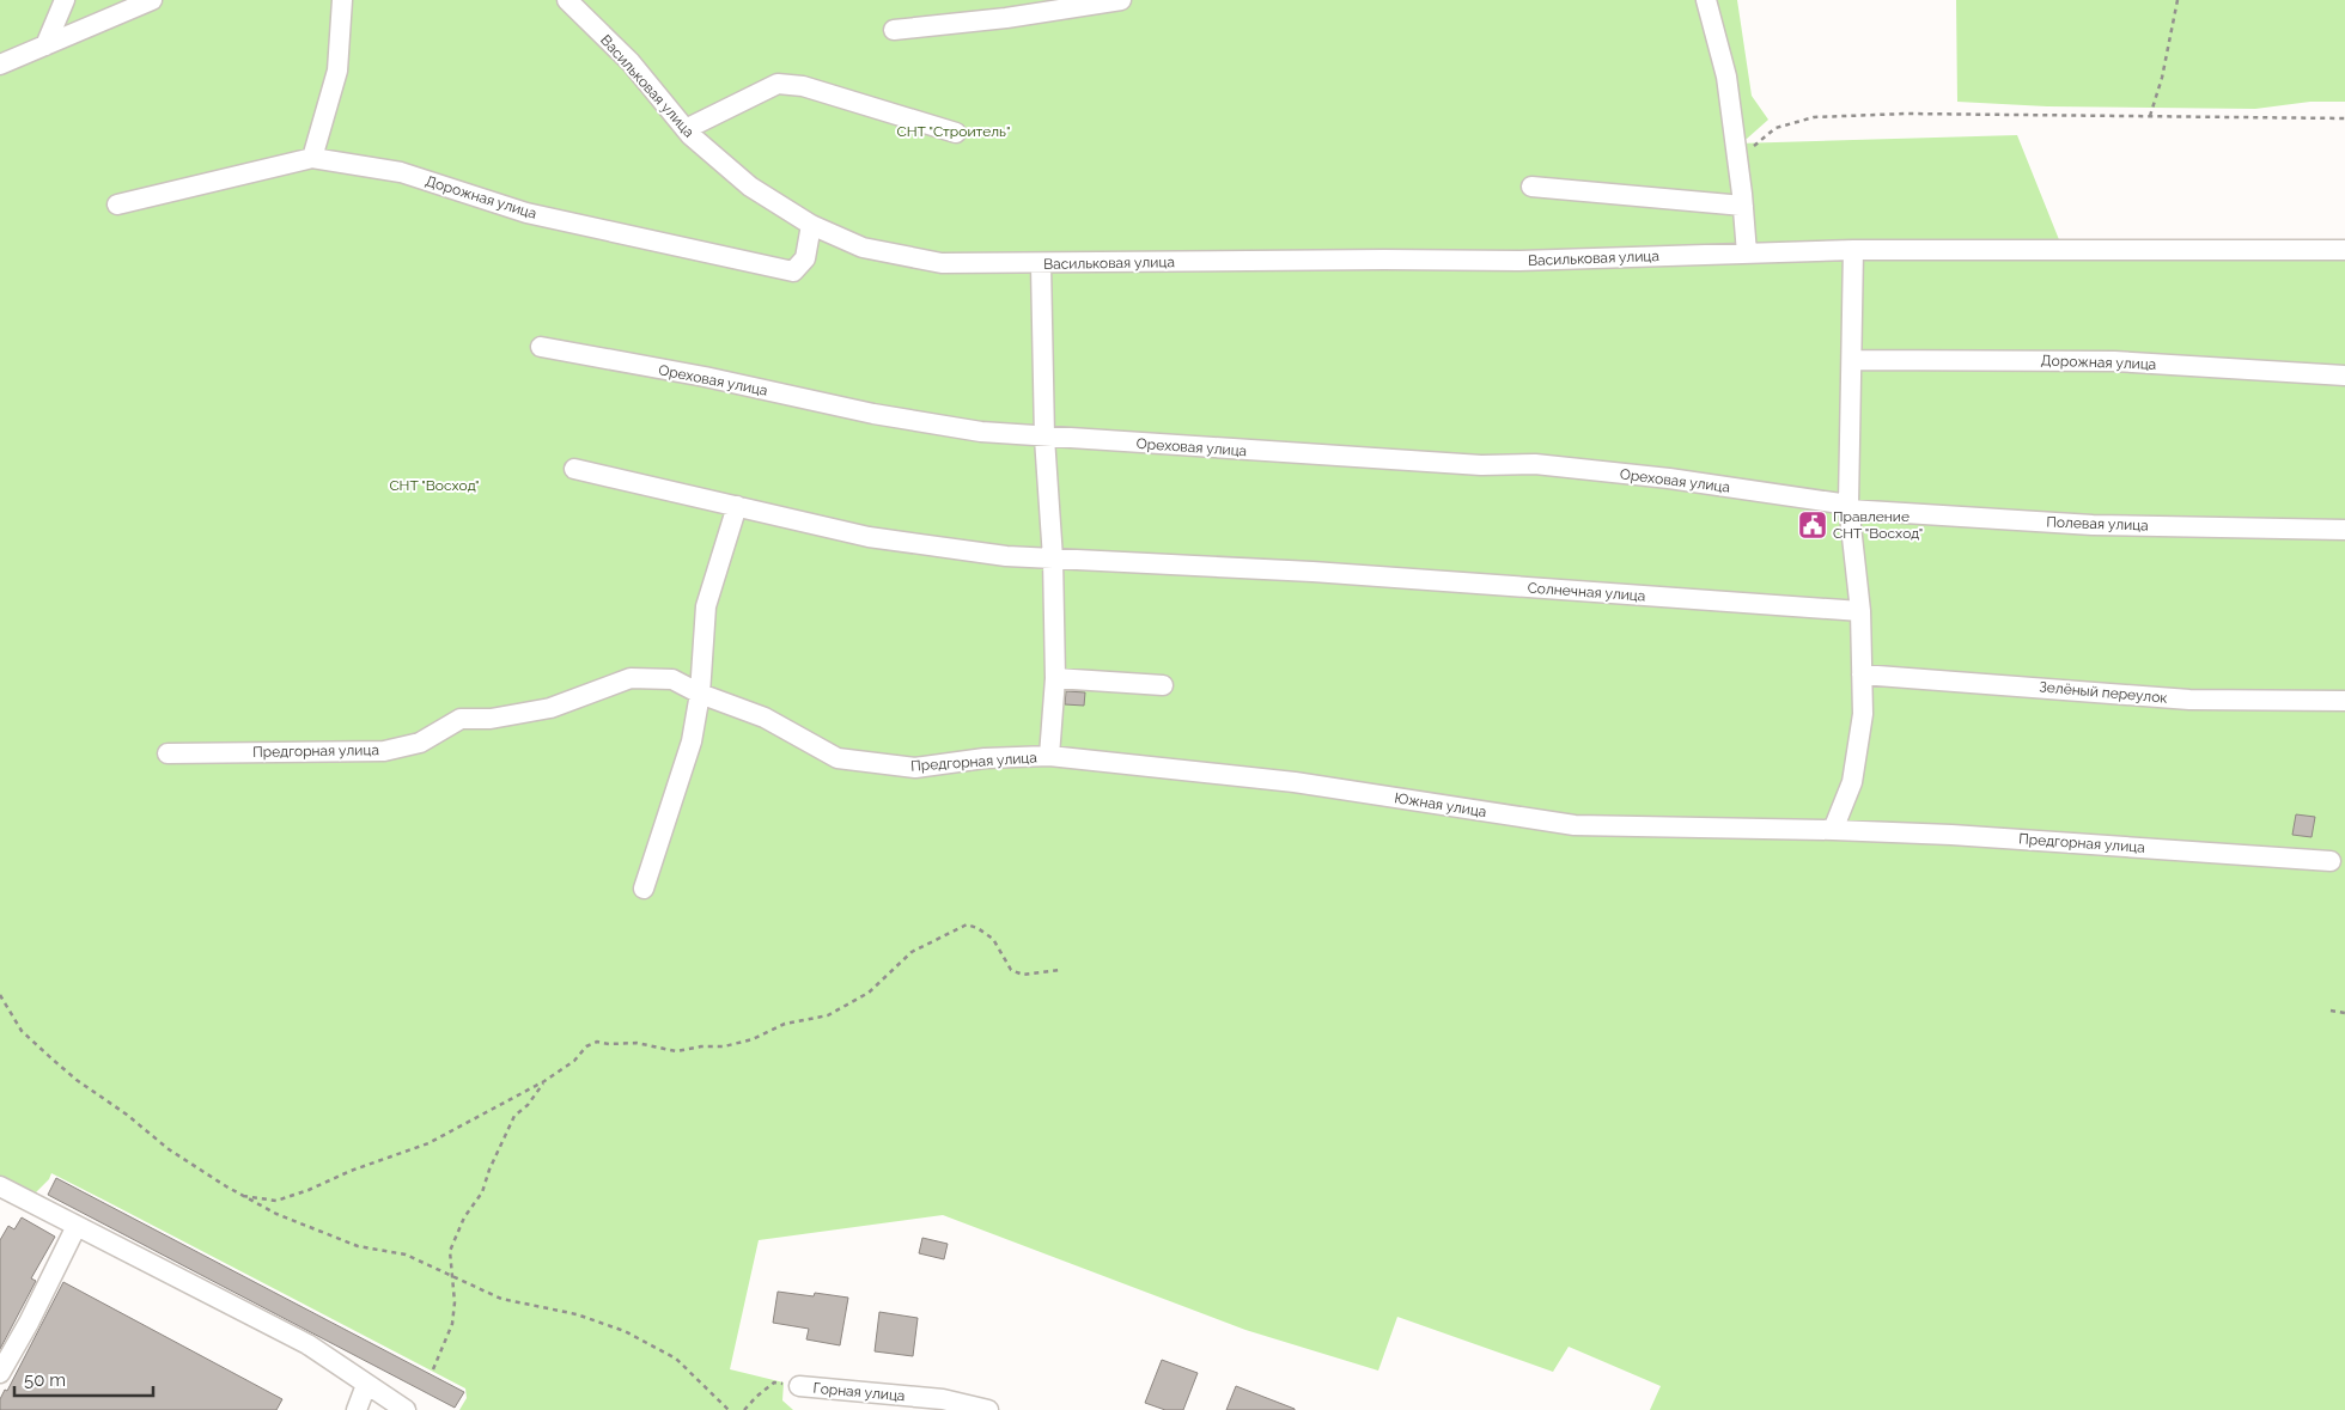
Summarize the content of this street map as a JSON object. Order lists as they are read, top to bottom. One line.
{"streets":{"street":["Васильковая улица","Дорожная улица","Ореховая улица","Полевая улица","Солнечная улица","Зелёный переулок","Предгорная улица","Южная улица","Горная улица"]},"crossings":[["Васильковая улица","Дорожная улица"],["Ореховая улица","Полевая улица"],["Предгорная улица","Южная улица"]],"parks":["СНТ \"Строитель\"","СНТ \"Восход\""],"places":{"public building":["Правление СНТ \"Восход\""]},"scale_bar":"50 m"}
